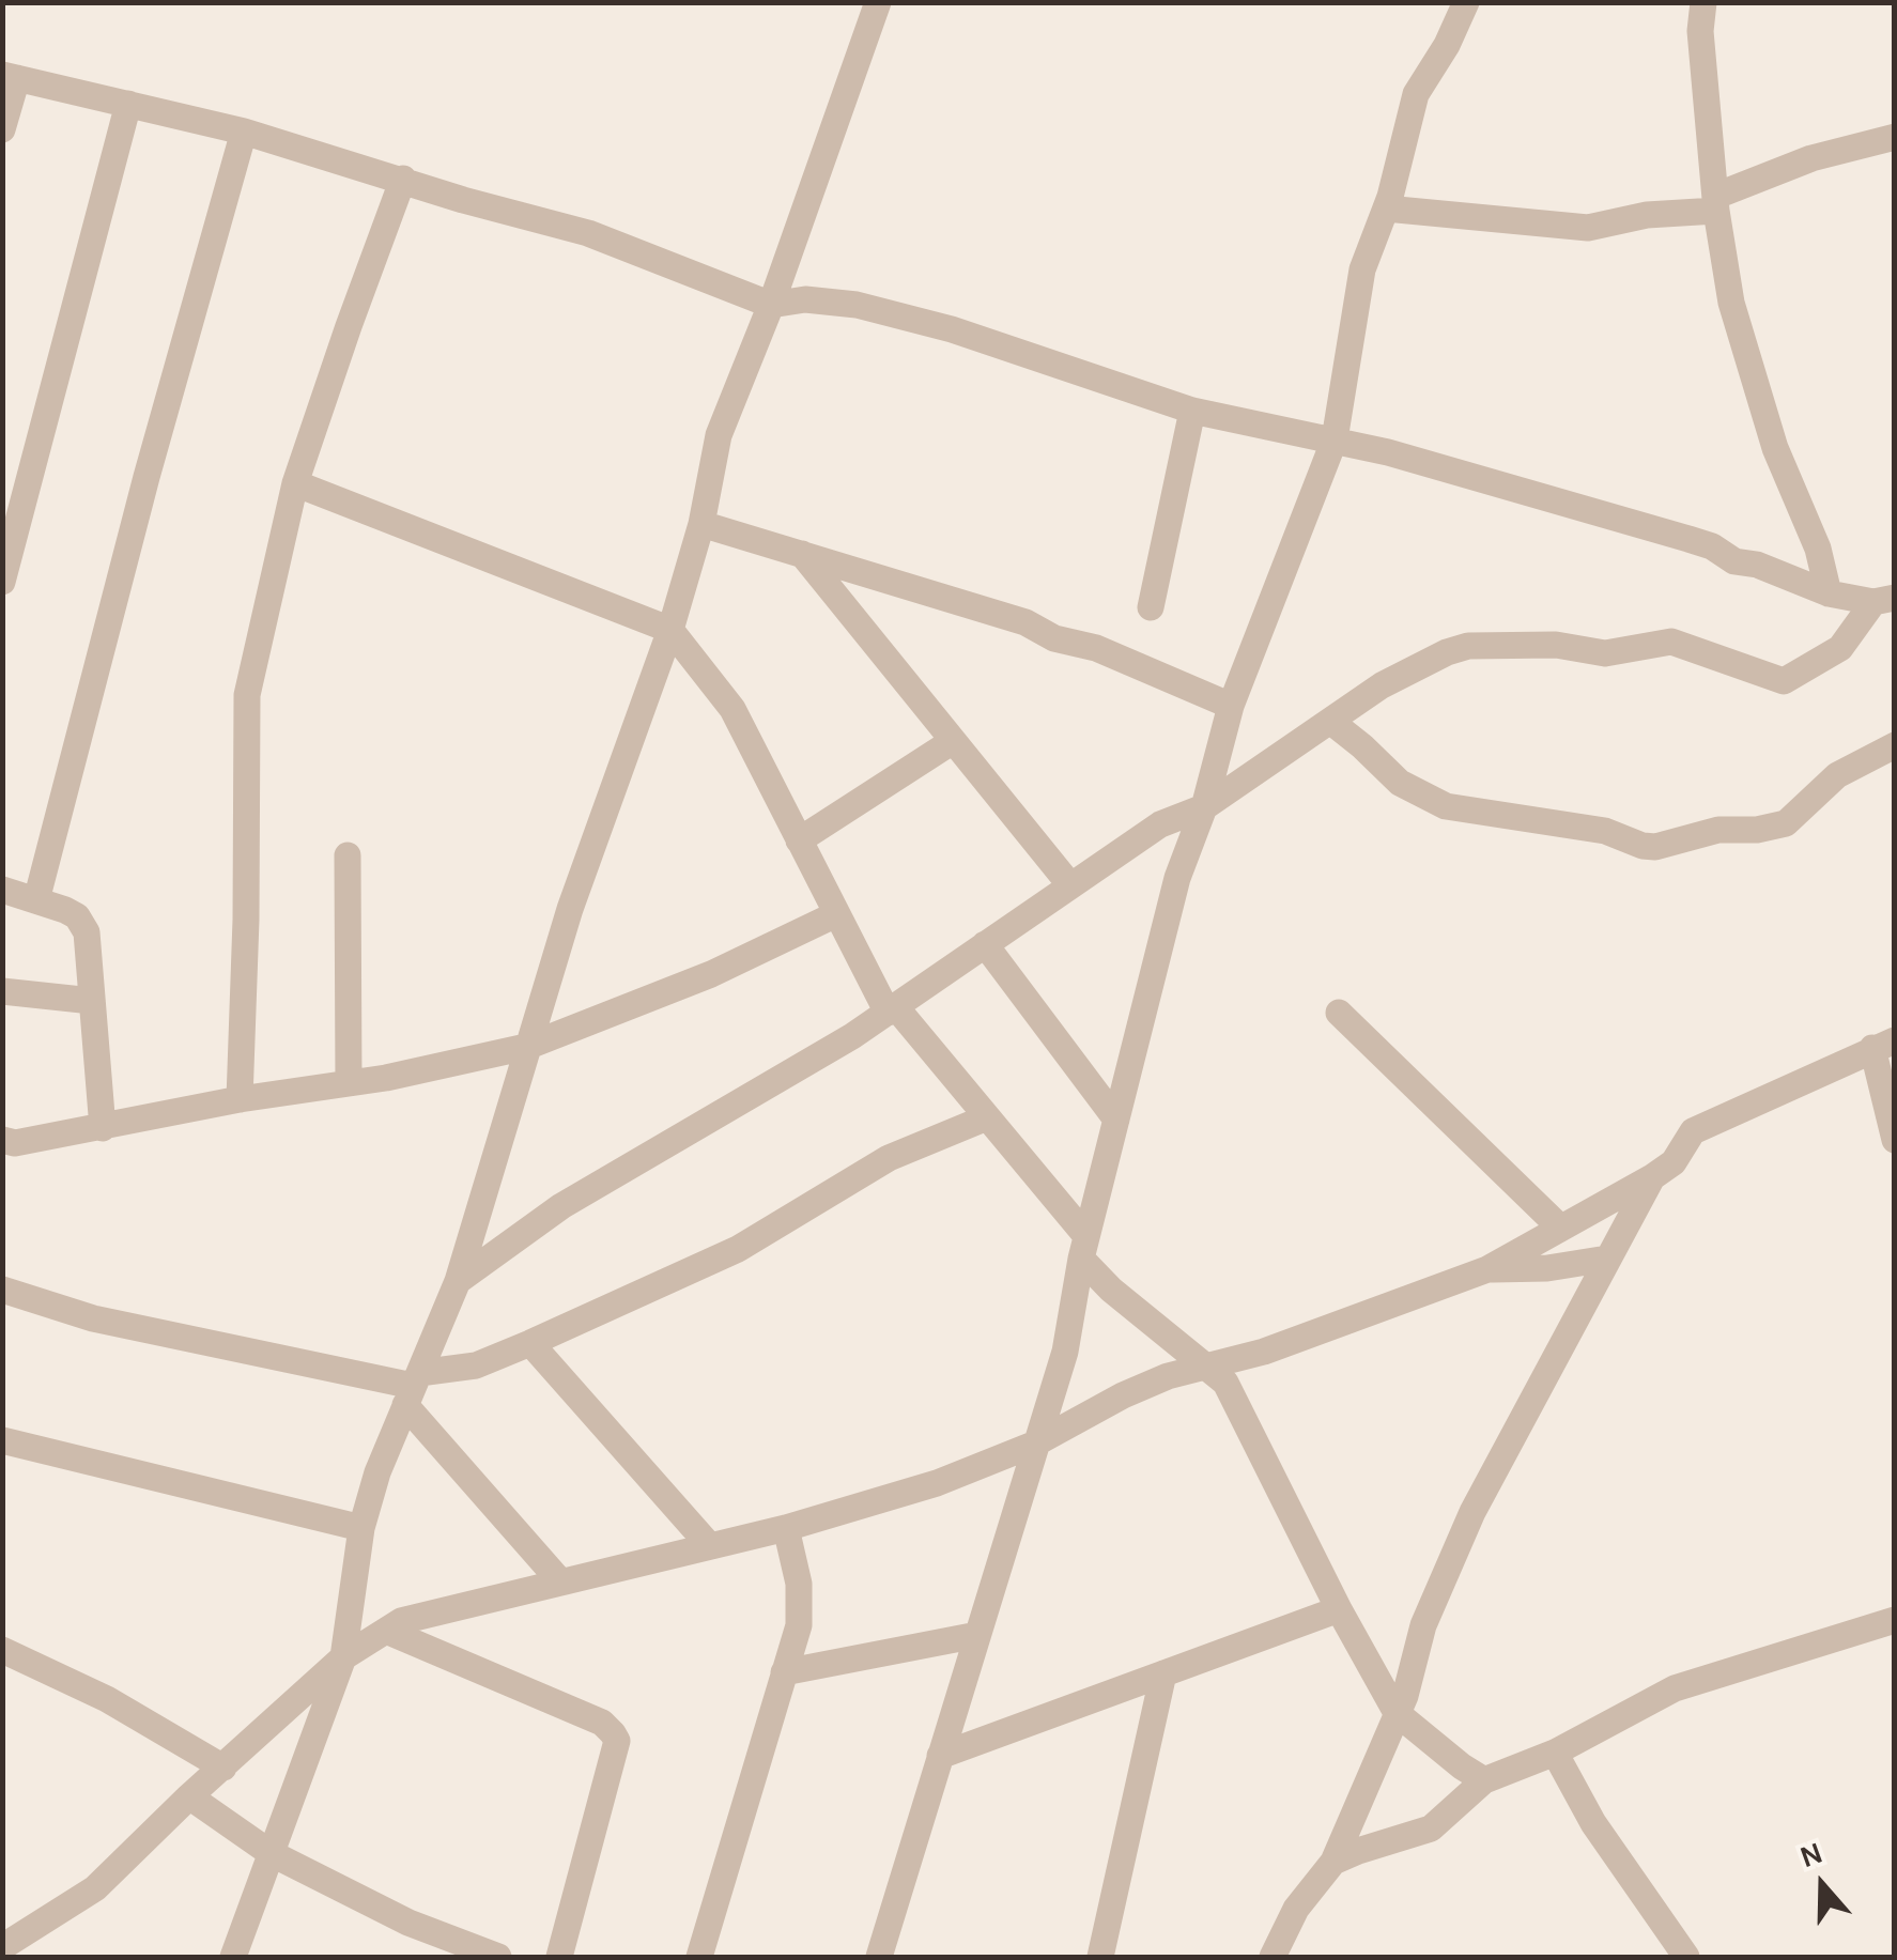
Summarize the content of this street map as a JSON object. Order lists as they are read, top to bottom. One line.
{"north":"top"}
